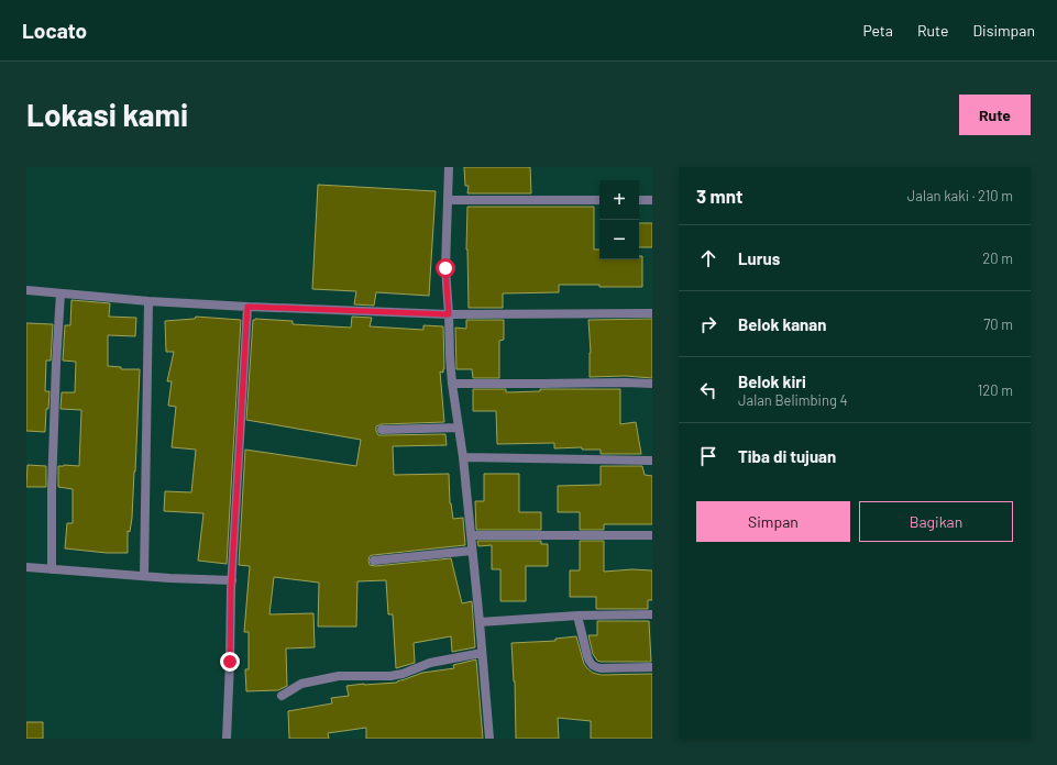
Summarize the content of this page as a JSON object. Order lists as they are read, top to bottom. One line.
{"page":{"header":"Locato","nav":["Peta","Rute","Disimpan"],"buttons":["Rute",["Simpan","Bagikan"]],"title":"Lokasi kami","heading":["3 mnt","Jalan kaki · 210 m"],"map_buttons":["+","−"],"list":[["Lurus","20 m"],["Belok kanan","70 m"],["Belok kiri","Jalan Belimbing 4","120 m"],"Tiba di tujuan"]}}
